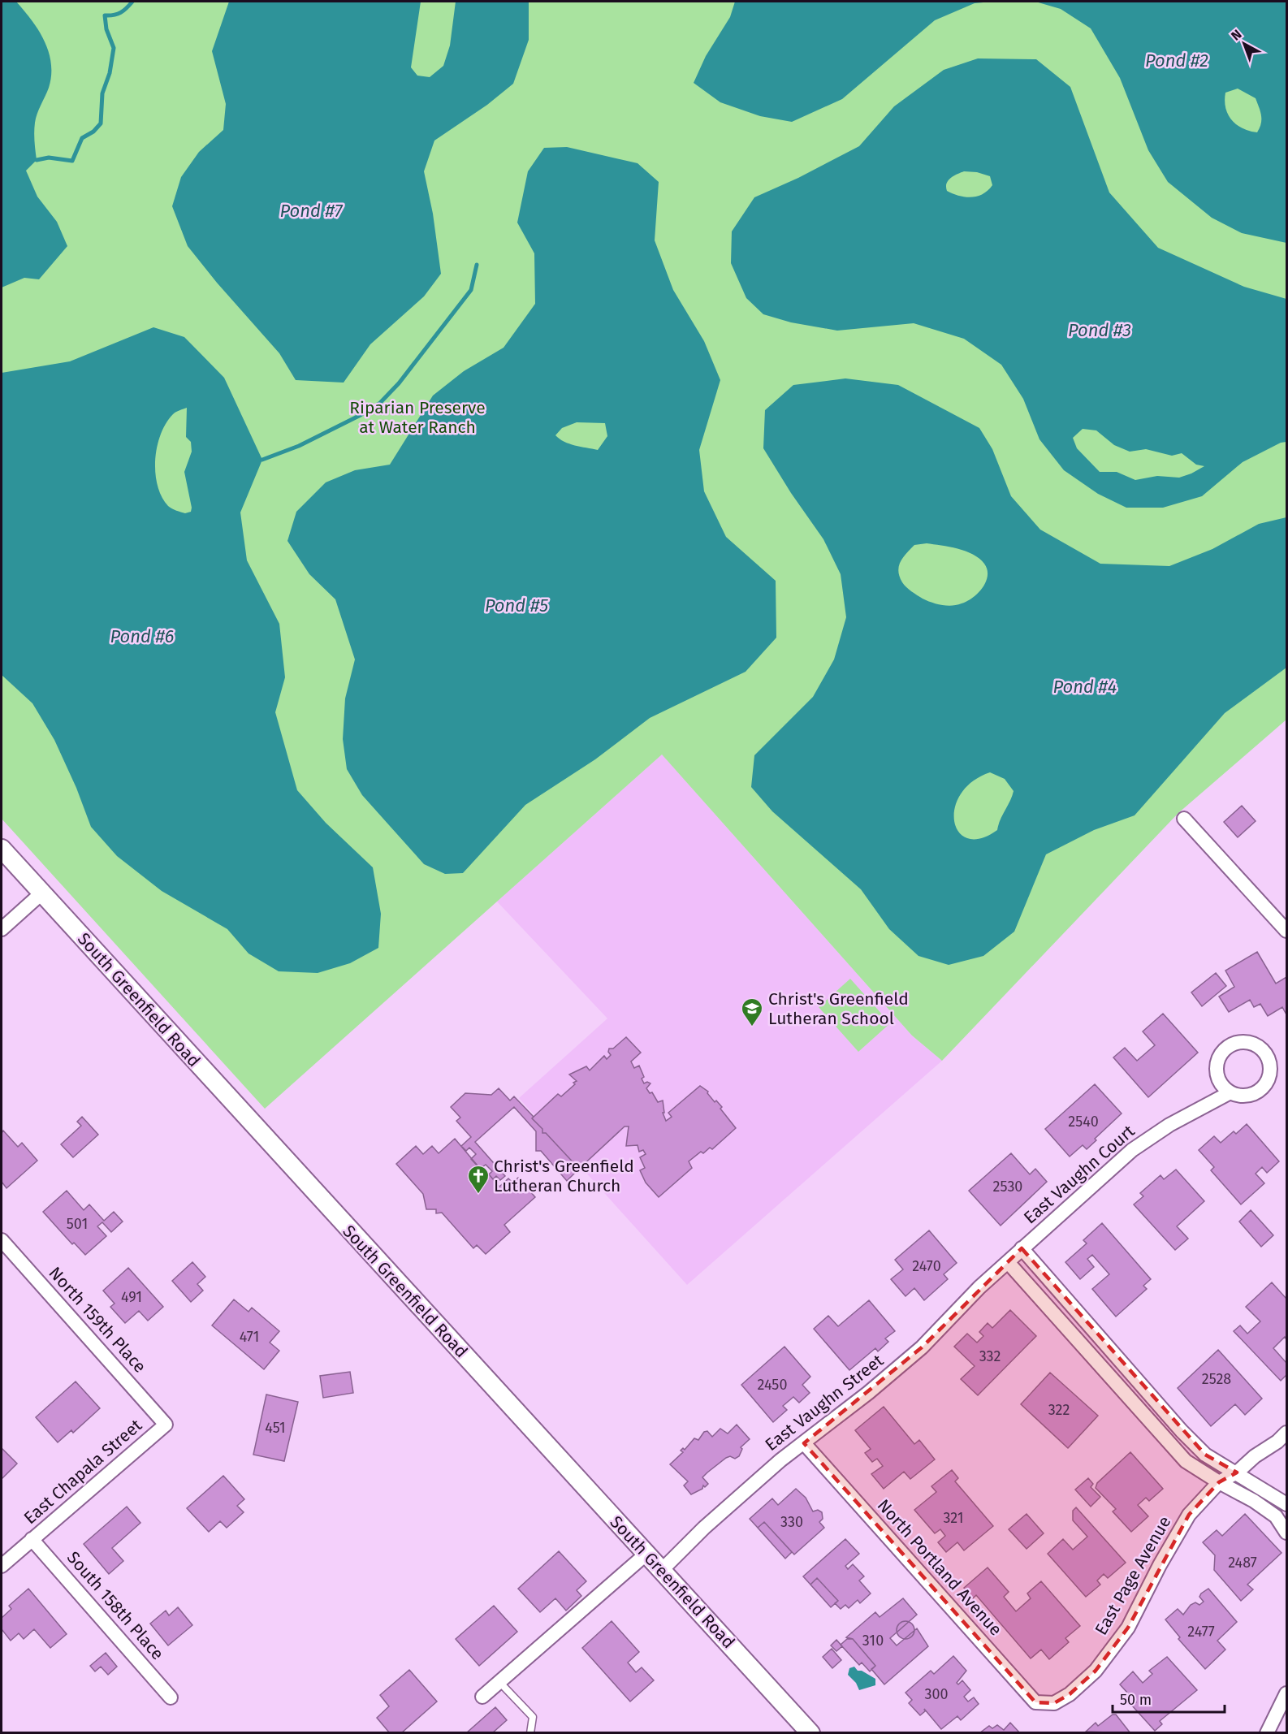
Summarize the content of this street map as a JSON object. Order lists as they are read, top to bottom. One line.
{"streets":{"main road":["South Greenfield Road"],"street":["East Vaughn Court","North 159th Place","East Vaughn Street","East Chapala Street","North Portland Avenue","East Page Avenue","South 158th Place"]},"crossings":[["South Greenfield Road","East Vaughn Street"],["East Vaughn Court","East Vaughn Street"],["North 159th Place","East Chapala Street"],["East Vaughn Street","North Portland Avenue"],["East Chapala Street","South 158th Place"],["North Portland Avenue","East Page Avenue"]],"water":["Pond #2","Pond #7","Pond #3","Pond #5","Pond #6","Pond #4"],"parks":["Riparian Preserve at Water Ranch"],"places":{"school or university":["Christ's Greenfield Lutheran School"],"church":["Christ's Greenfield Lutheran Church"]},"house_numbers":["2540","2530","501","2470","491","471","332","2528","2450","322","451","321","330","2487","2477","310","300"],"scale_bar":"50 m","north":"top left"}
